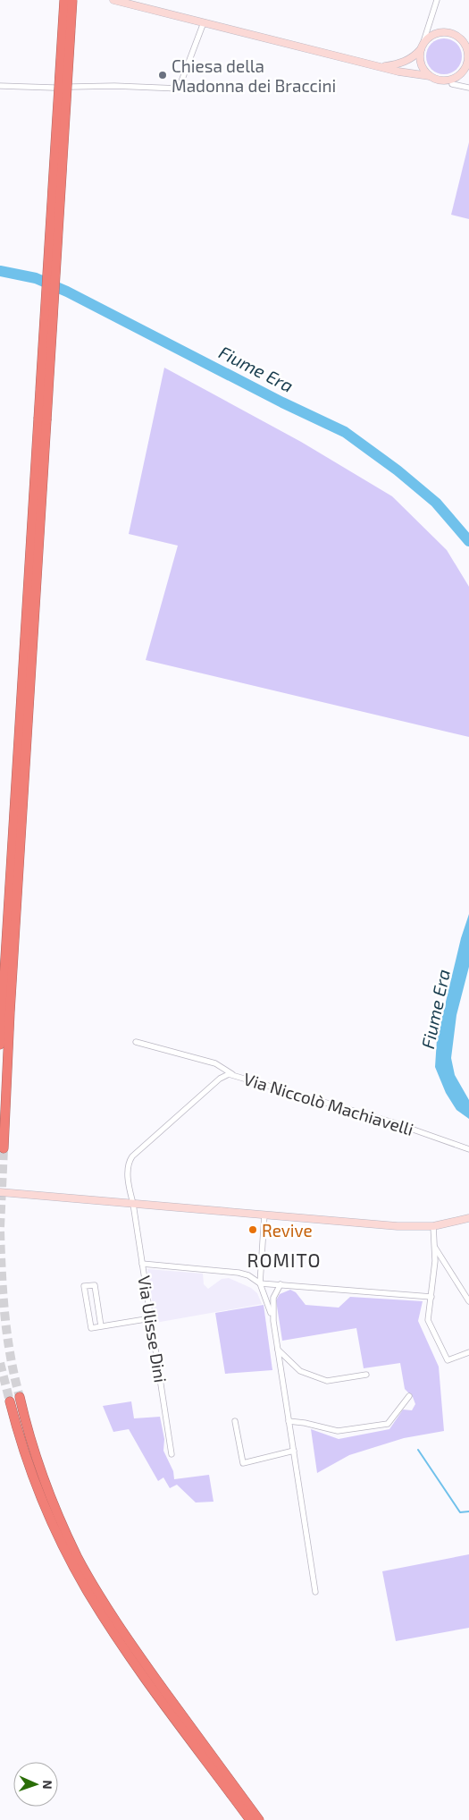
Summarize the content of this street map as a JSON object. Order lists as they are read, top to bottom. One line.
{"streets":{"street":["Via Niccolò Machiavelli","Via Ulisse Dini"]},"crossings":[["Via Niccolò Machiavelli","Via Ulisse Dini"]],"districts":["ROMITO"],"water":["Fiume Era"],"places":["Chiesa della Madonna dei Braccini","Revive"],"north":"right"}
